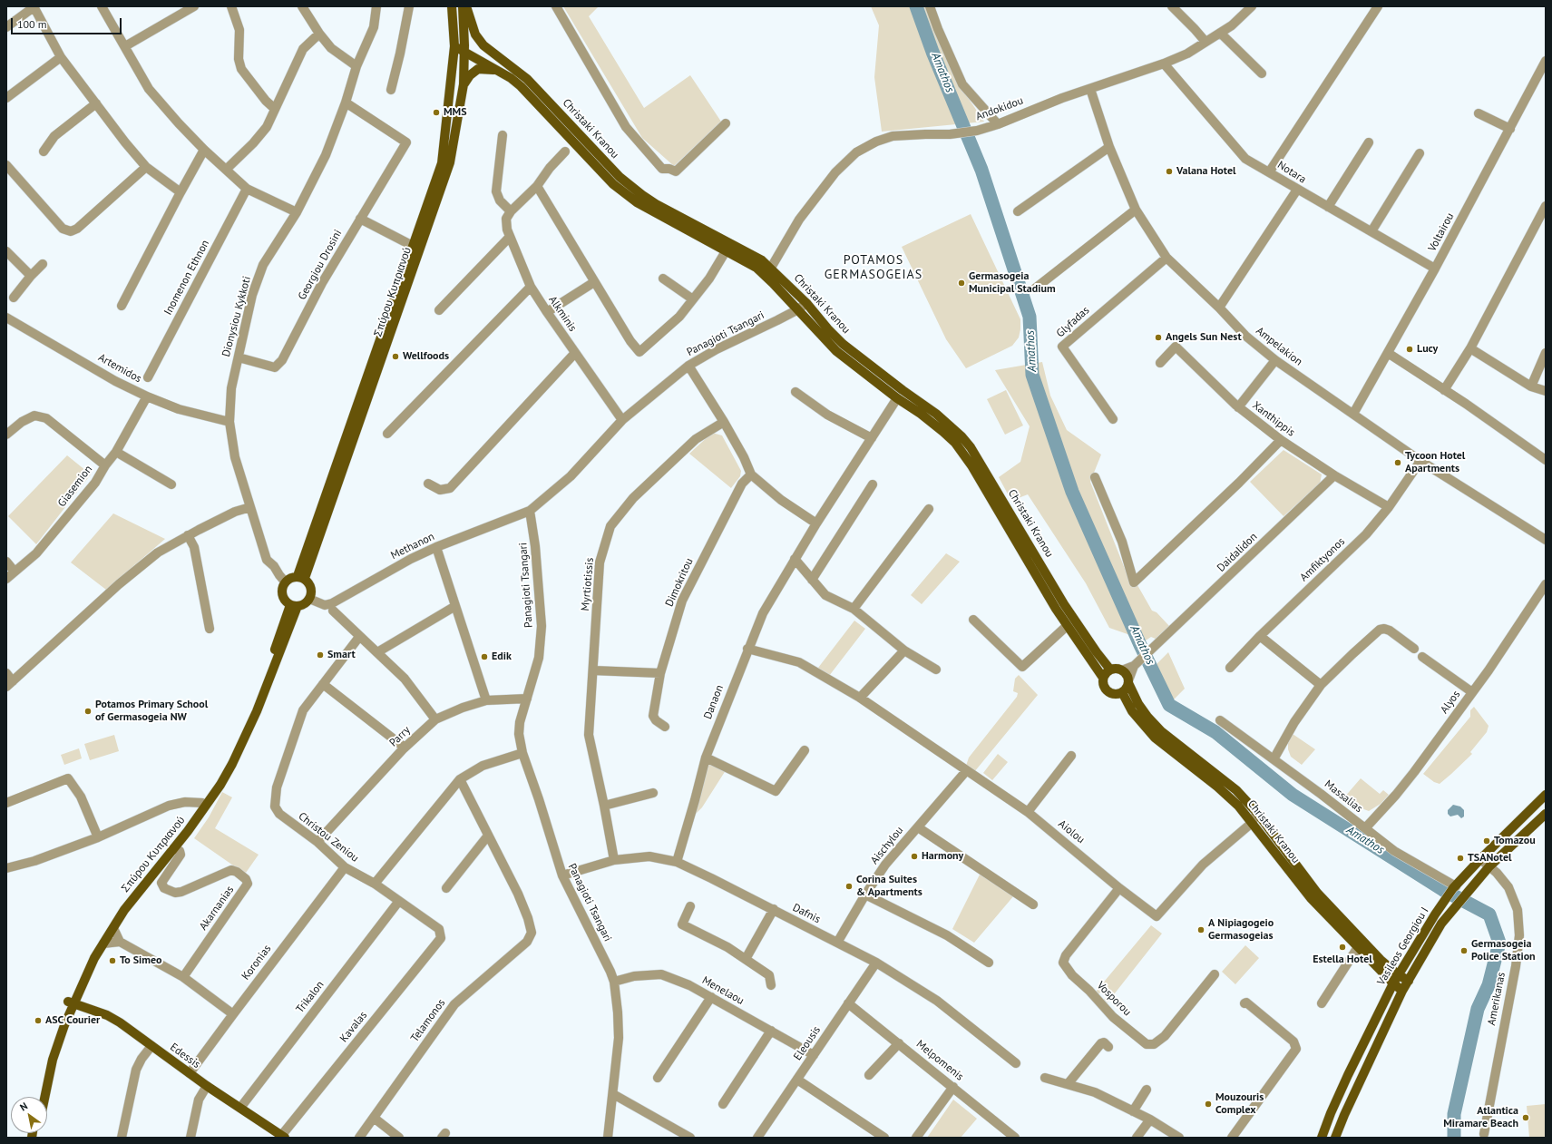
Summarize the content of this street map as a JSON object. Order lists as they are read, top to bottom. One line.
{"streets":{"main road":["Christaki Kranou","Σπύρου Κυπριανού","Vasileos Georgiou I","Edessis"],"street":["Andokidou","Notara","Voltairou","Georgiou Drosini","Inomenon Ethnon","Alkminis","Dionysiou Kykkoti","Glyfadas","Panagioti Tsangari","Ampelakion","Artemidos","Xanthippis","Giasemion","Methanon","Daidalidon","Amfiktyonos","Dimokritou","Myrtiotissis","Danaon","Alyos","Parry","Massalias","Aiolou","Christou Zeniou","Aischylou","Akarnanias","Dafnis","Koronias","Menelaou","Trikalon","Vosporou","Amerikanas","Telamonos","Kavalas","Eleousis","Melpomenis"]},"crossings":[["Andokidou","Christaki Kranou"],["Andokidou","Notara"],["Andokidou","Ampelakion"],["Christaki Kranou","Σπύρου Κυπριανού"],["Christaki Kranou","Panagioti Tsangari"],["Christaki Kranou","Danaon"],["Christaki Kranou","Aiolou"],["Christaki Kranou","Vasileos Georgiou I"],["Notara","Voltairou"],["Voltairou","Ampelakion"],["Georgiou Drosini","Dionysiou Kykkoti"],["Σπύρου Κυπριανού","Dionysiou Kykkoti"],["Σπύρου Κυπριανού","Methanon"],["Σπύρου Κυπριανού","Akarnanias"],["Σπύρου Κυπριανού","Edessis"],["Alkminis","Panagioti Tsangari"],["Dionysiou Kykkoti","Artemidos"],["Dionysiou Kykkoti","Methanon"],["Glyfadas","Ampelakion"],["Panagioti Tsangari","Methanon"],["Panagioti Tsangari","Parry"],["Panagioti Tsangari","Dafnis"],["Panagioti Tsangari","Menelaou"],["Ampelakion","Amfiktyonos"],["Artemidos","Giasemion"],["Xanthippis","Daidalidon"],["Xanthippis","Amfiktyonos"],["Myrtiotissis","Dafnis"],["Danaon","Aiolou"],["Danaon","Dafnis"],["Alyos","Massalias"],["Parry","Christou Zeniou"],["Massalias","Vasileos Georgiou I"],["Aiolou","Aischylou"],["Aiolou","Vosporou"],["Christou Zeniou","Koronias"],["Christou Zeniou","Trikalon"],["Christou Zeniou","Kavalas"],["Aischylou","Dafnis"],["Dafnis","Eleousis"],["Vasileos Georgiou I","Amerikanas"],["Koronias","Edessis"],["Menelaou","Eleousis"],["Trikalon","Edessis"],["Kavalas","Edessis"],["Eleousis","Melpomenis"]],"districts":["POTAMOS GERMASOGEIAS"],"water":["Amathos"],"places":["MMS","Valana Hotel","Germasogeia Municipal Stadium","Angels Sun Nest","Lucy","Wellfoods","Tycoon Hotel Apartments","Smart","Edik","Potamos Primary School of Germasogeia NW","Tomazou","Harmony","TSANotel","Corina Suites & Apartments","A Nipiagogeio Germasogeias","Estella Hotel","Germasogeia Police Station","To Simeo","ASC Courier","Mouzouris Complex","Atlantica Miramare Beach"],"scale_bar":"100 m","north":"top left"}
